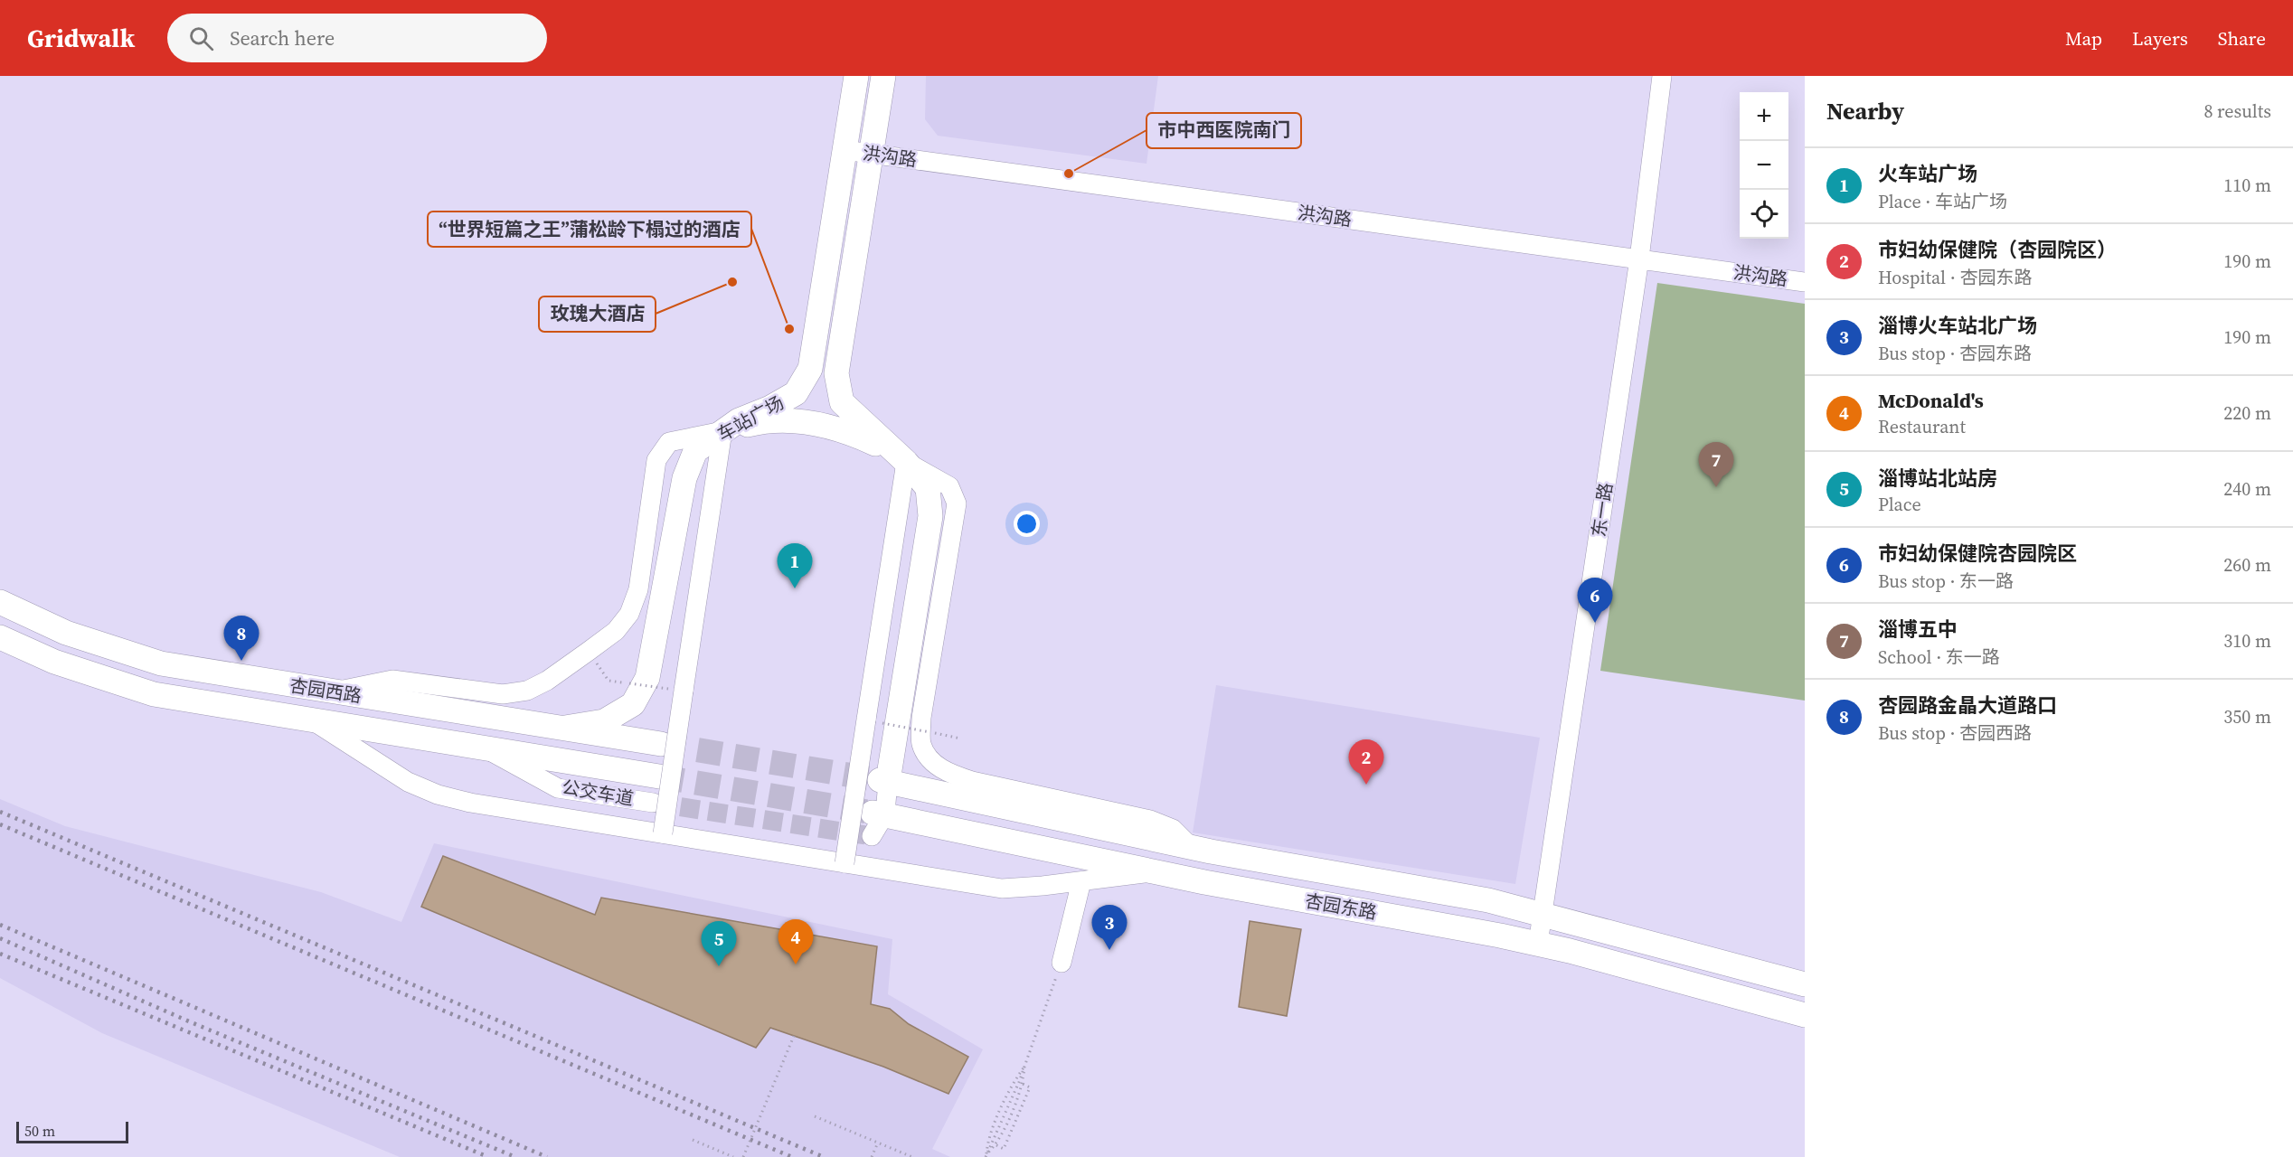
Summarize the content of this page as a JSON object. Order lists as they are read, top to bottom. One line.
{"streets":{"main road":["车站广场","杏园西路","杏园东路"],"street":["洪沟路","东一路","公交车道"]},"crossings":[["洪沟路","车站广场"],["洪沟路","东一路"],["车站广场","杏园西路"],["东一路","杏园东路"],["杏园西路","公交车道"]],"places":["市中西医院南门","玫瑰大酒店","“世界短篇之王”蒲松龄下榻过的酒店"],"scale_bar":"50 m","page":{"header":"Gridwalk","search":"Search here","nav":["Map","Layers","Share"],"heading":["Nearby","8 results"],"map_buttons":["+","−"],"list":[{"mark":"1","name":"火车站广场","note":"Place · 车站广场","value":"110 m"},{"mark":"2","name":"市妇幼保健院（杏园院区）","note":"Hospital · 杏园东路","value":"190 m"},{"mark":"3","name":"淄博火车站北广场","note":"Bus stop · 杏园东路","value":"190 m"},{"mark":"4","name":"McDonald's","note":"Restaurant","value":"220 m"},{"mark":"5","name":"淄博站北站房","note":"Place","value":"240 m"},{"mark":"6","name":"市妇幼保健院杏园院区","note":"Bus stop · 东一路","value":"260 m"},{"mark":"7","name":"淄博五中","note":"School · 东一路","value":"310 m"},{"mark":"8","name":"杏园路金晶大道路口","note":"Bus stop · 杏园西路","value":"350 m"}],"pins":["7","1","6","8","2","3","4","5"],"scale":"50 m"}}
